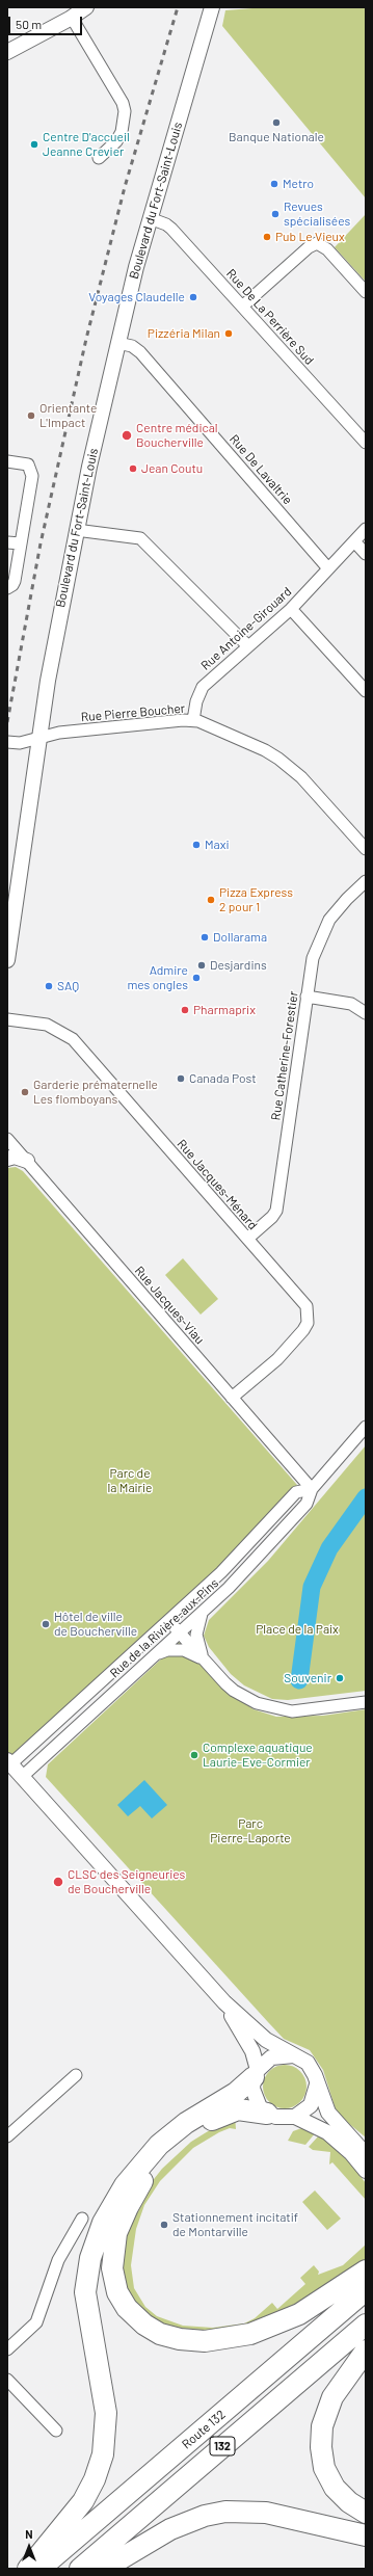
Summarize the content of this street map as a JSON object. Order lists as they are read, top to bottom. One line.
{"streets":{"highway":["Route 132","132"],"street":["Boulevard du Fort-Saint-Louis","Rue De La Perrière Sud","Rue De Lavaltrie","Rue Antoine-Girouard","Rue Pierre Boucher","Rue Catherine-Forestier","Rue Jacques-Ménard","Rue Jacques-Viau","Rue de la Rivière-aux-Pins"]},"crossings":[["Boulevard du Fort-Saint-Louis","Rue De La Perrière Sud"],["Boulevard du Fort-Saint-Louis","Rue De Lavaltrie"],["Boulevard du Fort-Saint-Louis","Rue Pierre Boucher"],["Rue De Lavaltrie","Rue Antoine-Girouard"],["Rue Antoine-Girouard","Rue Pierre Boucher"],["Rue Catherine-Forestier","Rue Jacques-Ménard"],["Rue Jacques-Ménard","Rue Jacques-Viau"],["Rue Jacques-Viau","Rue de la Rivière-aux-Pins"]],"parks":["Parc de la Mairie","Place de la Paix","Parc Pierre-Laporte"],"places":["Banque Nationale","Centre D'accueil Jeanne Crevier","Metro","Revues spécialisées","Pub Le Vieux","Voyages Claudelle","Pizzéria Milan","Orientante L'Impact","Centre médical Boucherville","Jean Coutu","Maxi","Pizza Express 2 pour 1","Dollarama","Desjardins","Admire mes ongles","SAQ","Pharmaprix","Canada Post","Garderie prématernelle Les flomboyans","Hôtel de ville de Boucherville","Souvenir","Complexe aquatique Laurie-Eve-Cormier","CLSC des Seigneuries de Boucherville","Stationnement incitatif de Montarville"],"scale_bar":"50 m","north":"top"}
